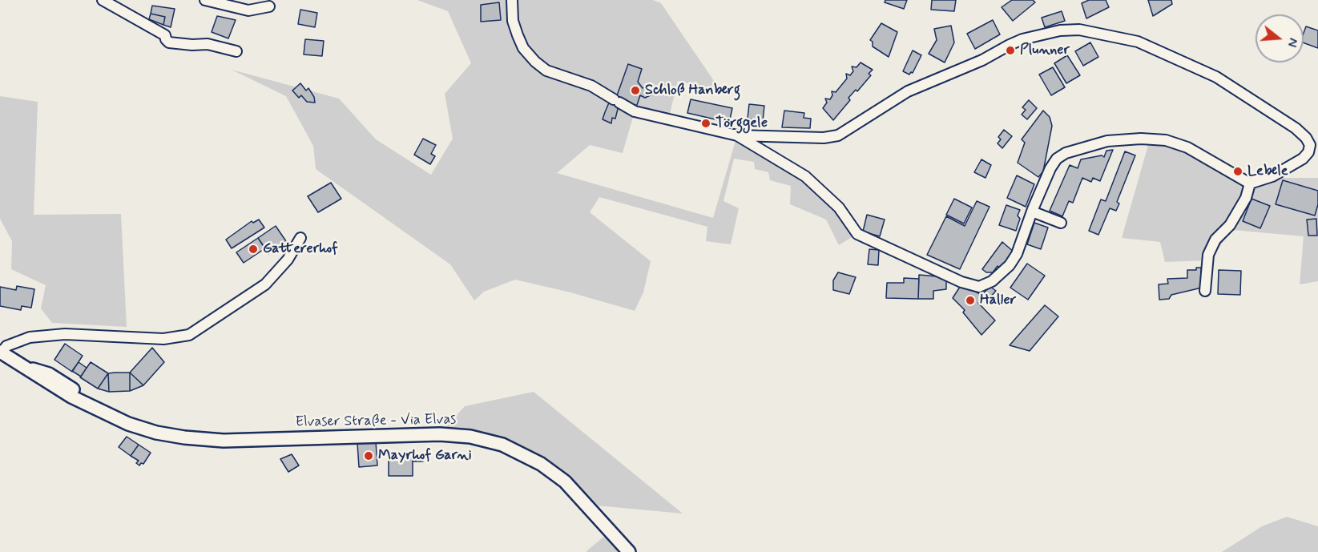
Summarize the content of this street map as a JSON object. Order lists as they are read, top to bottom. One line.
{"streets":{"street":["Elvaser Straße - Via Elvas"]},"places":["Plunner","Schloß Hanberg","Törggele","Lebele","Gattererhof","Haller","Mayrhof Garni"],"north":"right"}
